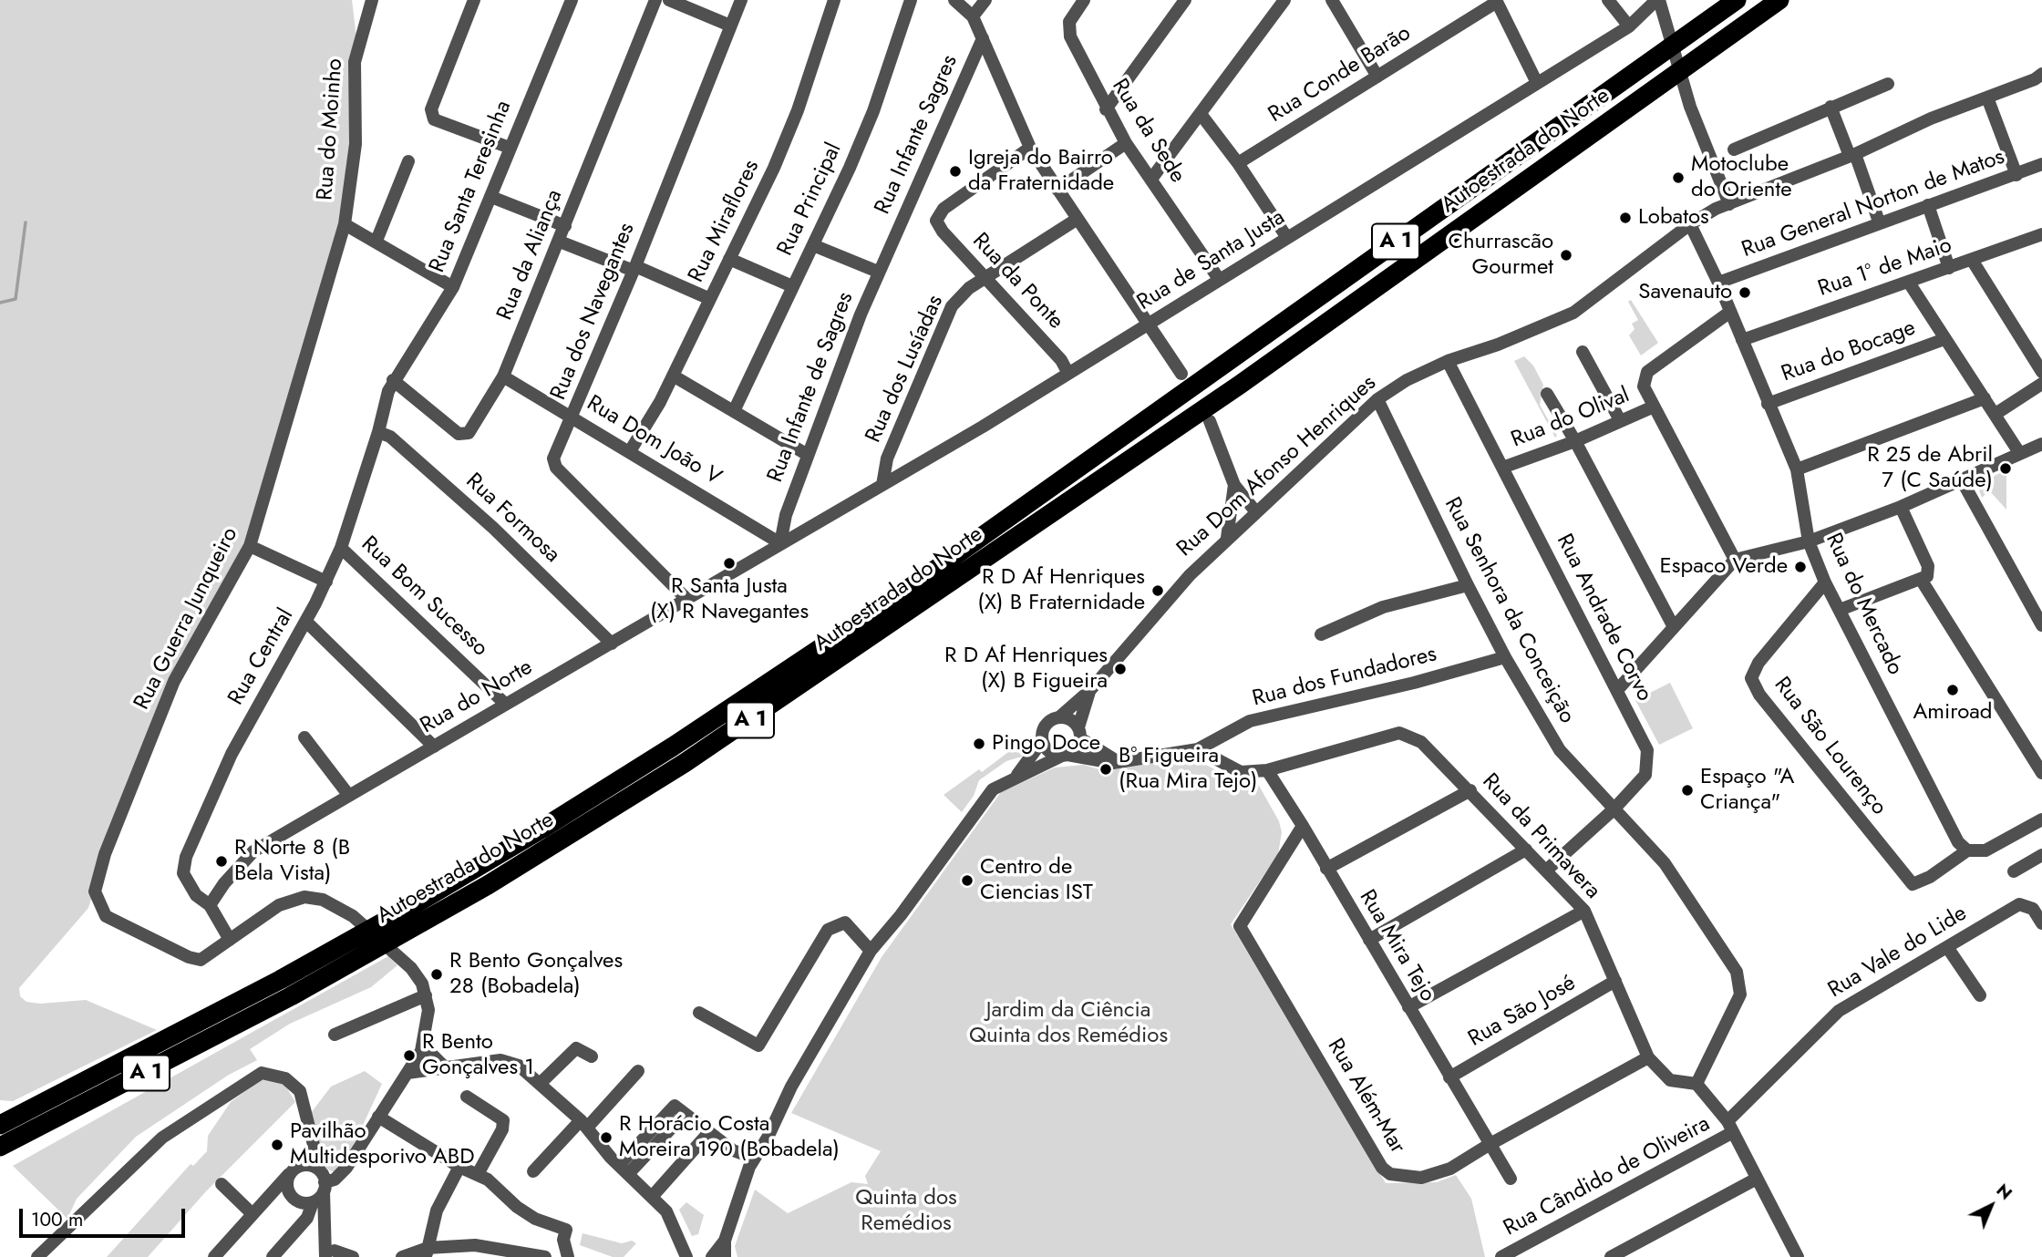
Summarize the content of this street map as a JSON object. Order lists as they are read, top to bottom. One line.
{"streets":{"highway":["Autoestrada do Norte","A 1"],"street":["Rua Conde Barão","Rua do Moinho","Rua da Sede","Rua Infante Sagres","Rua Santa Teresinha","Rua Principal","Rua General Norton de Matos","Rua Miraflores","Rua da Aliança","Rua de Santa Justa","Rua 1º de Maio","Rua da Ponte","Rua dos Navegantes","Rua do Bocage","Rua dos Lusíadas","Rua Infante de Sagres","Rua do Olival","Rua Dom João V","Rua Dom Afonso Henriques","Rua Formosa","Rua Bom Sucesso","Rua do Mercado","Rua Senhora da Conceição","Rua Andrade Corvo","Rua Guerra Junqueiro","Rua Central","Rua dos Fundadores","Rua do Norte","Rua São Lourenço","Rua da Primavera","Rua Mira Tejo","Rua Vale do Lide","Rua São José","Rua Além-Mar","Rua Cândido de Oliveira"]},"crossings":[["Rua do Moinho","Rua Guerra Junqueiro"],["Rua da Sede","Rua de Santa Justa"],["Rua Infante Sagres","Rua Infante de Sagres"],["Rua Santa Teresinha","Rua da Aliança"],["Rua Santa Teresinha","Rua Central"],["Rua General Norton de Matos","Rua do Mercado"],["Rua Miraflores","Rua Dom João V"],["Rua da Aliança","Rua Dom João V"],["Rua da Aliança","Rua Central"],["Rua de Santa Justa","Rua da Ponte"],["Rua de Santa Justa","Rua dos Lusíadas"],["Rua de Santa Justa","Rua Infante de Sagres"],["Rua de Santa Justa","Rua Dom João V"],["Rua de Santa Justa","Rua do Norte"],["Rua 1º de Maio","Rua do Mercado"],["Rua da Ponte","Rua dos Lusíadas"],["Rua dos Navegantes","Rua Dom João V"],["Rua dos Navegantes","Rua do Norte"],["Rua do Bocage","Rua do Mercado"],["Rua Infante de Sagres","Rua Dom João V"],["Rua Infante de Sagres","Rua do Norte"],["Rua do Olival","Rua Andrade Corvo"],["Rua Dom João V","Rua do Norte"],["Rua Dom Afonso Henriques","Rua do Mercado"],["Rua Dom Afonso Henriques","Rua Senhora da Conceição"],["Rua Dom Afonso Henriques","Rua Andrade Corvo"],["Rua Formosa","Rua Central"],["Rua Formosa","Rua do Norte"],["Rua Bom Sucesso","Rua Central"],["Rua Bom Sucesso","Rua do Norte"],["Rua do Mercado","Rua São Lourenço"],["Rua Senhora da Conceição","Rua Andrade Corvo"],["Rua Senhora da Conceição","Rua dos Fundadores"],["Rua Senhora da Conceição","Rua da Primavera"],["Rua Andrade Corvo","Rua da Primavera"],["Rua Guerra Junqueiro","Rua Central"],["Rua Central","Rua do Norte"],["Rua dos Fundadores","Rua da Primavera"],["Rua da Primavera","Rua Mira Tejo"],["Rua da Primavera","Rua São José"],["Rua da Primavera","Rua Além-Mar"],["Rua Mira Tejo","Rua São José"],["Rua Mira Tejo","Rua Além-Mar"],["Rua Vale do Lide","Rua Cândido de Oliveira"]],"parks":["Jardim da Ciência Quinta dos Remédios","Quinta dos Remédios"],"places":["Igreja do Bairro da Fraternidade","Motoclube do Oriente","Lobatos","Churrascão Gourmet","Savenauto","R 25 de Abril 7 (C Saúde)","R Santa Justa (X) R Navegantes","Espaco Verde","R D Af Henriques (X) B Fraternidade","R D Af Henriques (X) B Figueira","Amiroad","Pingo Doce","Bº Figueira (Rua Mira Tejo)","Espaço \"A Criança\"","R Norte 8 (B Bela Vista)","Centro de Ciencias IST","R Bento Gonçalves 28 (Bobadela)","R Bento Gonçalves 1","R Horácio Costa Moreira 190 (Bobadela)","Pavilhão Multidesporivo ABD"],"scale_bar":"100 m","north":"top right"}
